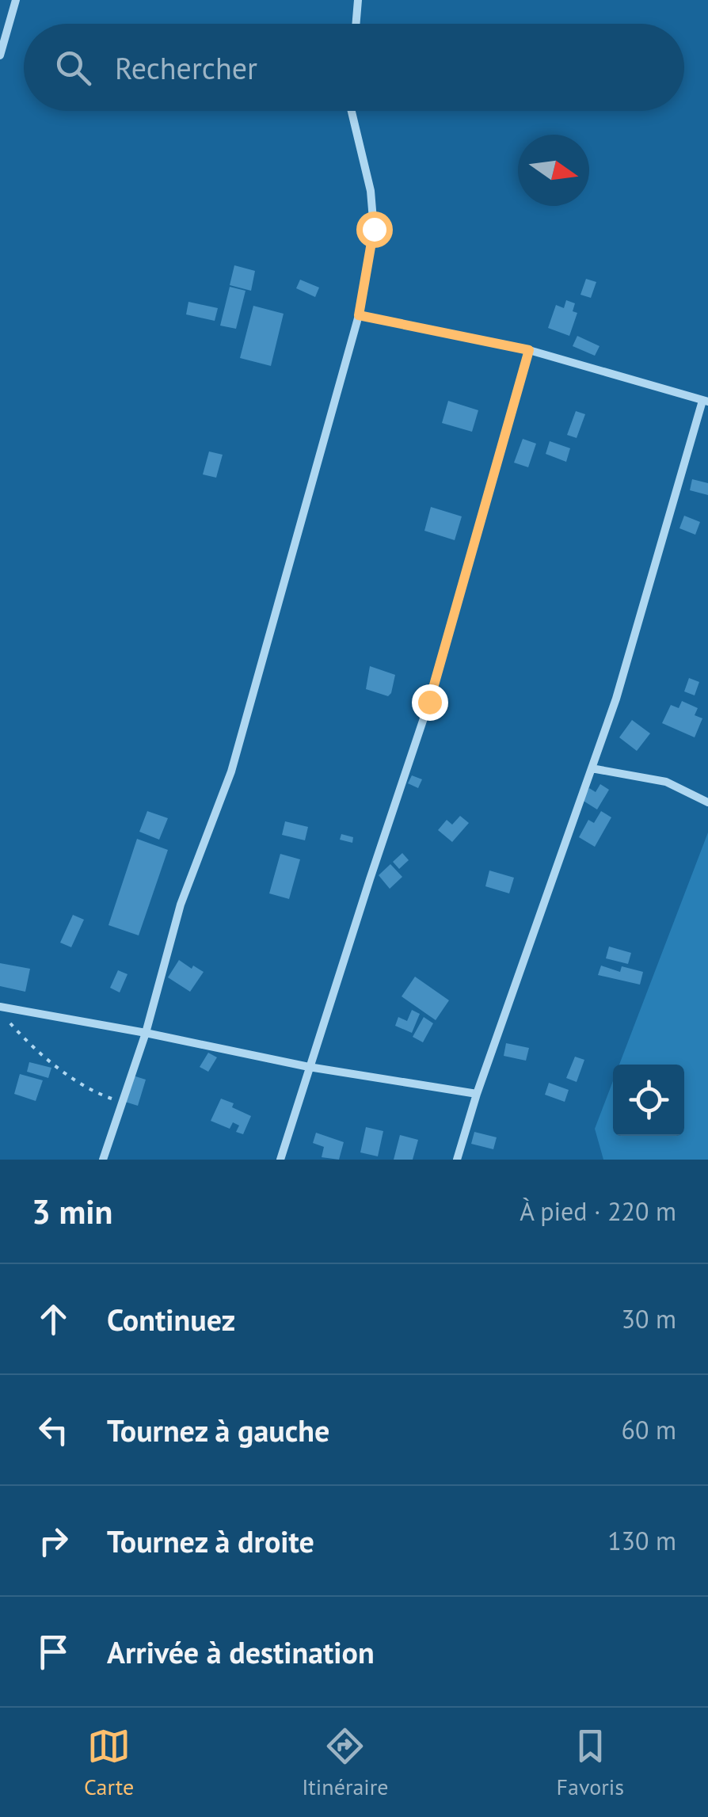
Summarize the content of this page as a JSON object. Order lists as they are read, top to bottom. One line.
{"north":"right","page":{"search":"Rechercher","heading":["3 min","À pied · 220 m"],"list":[["Continuez","30 m"],["Tournez à gauche","60 m"],["Tournez à droite","130 m"],"Arrivée à destination"],"nav":["Carte","Itinéraire","Favoris"]}}
